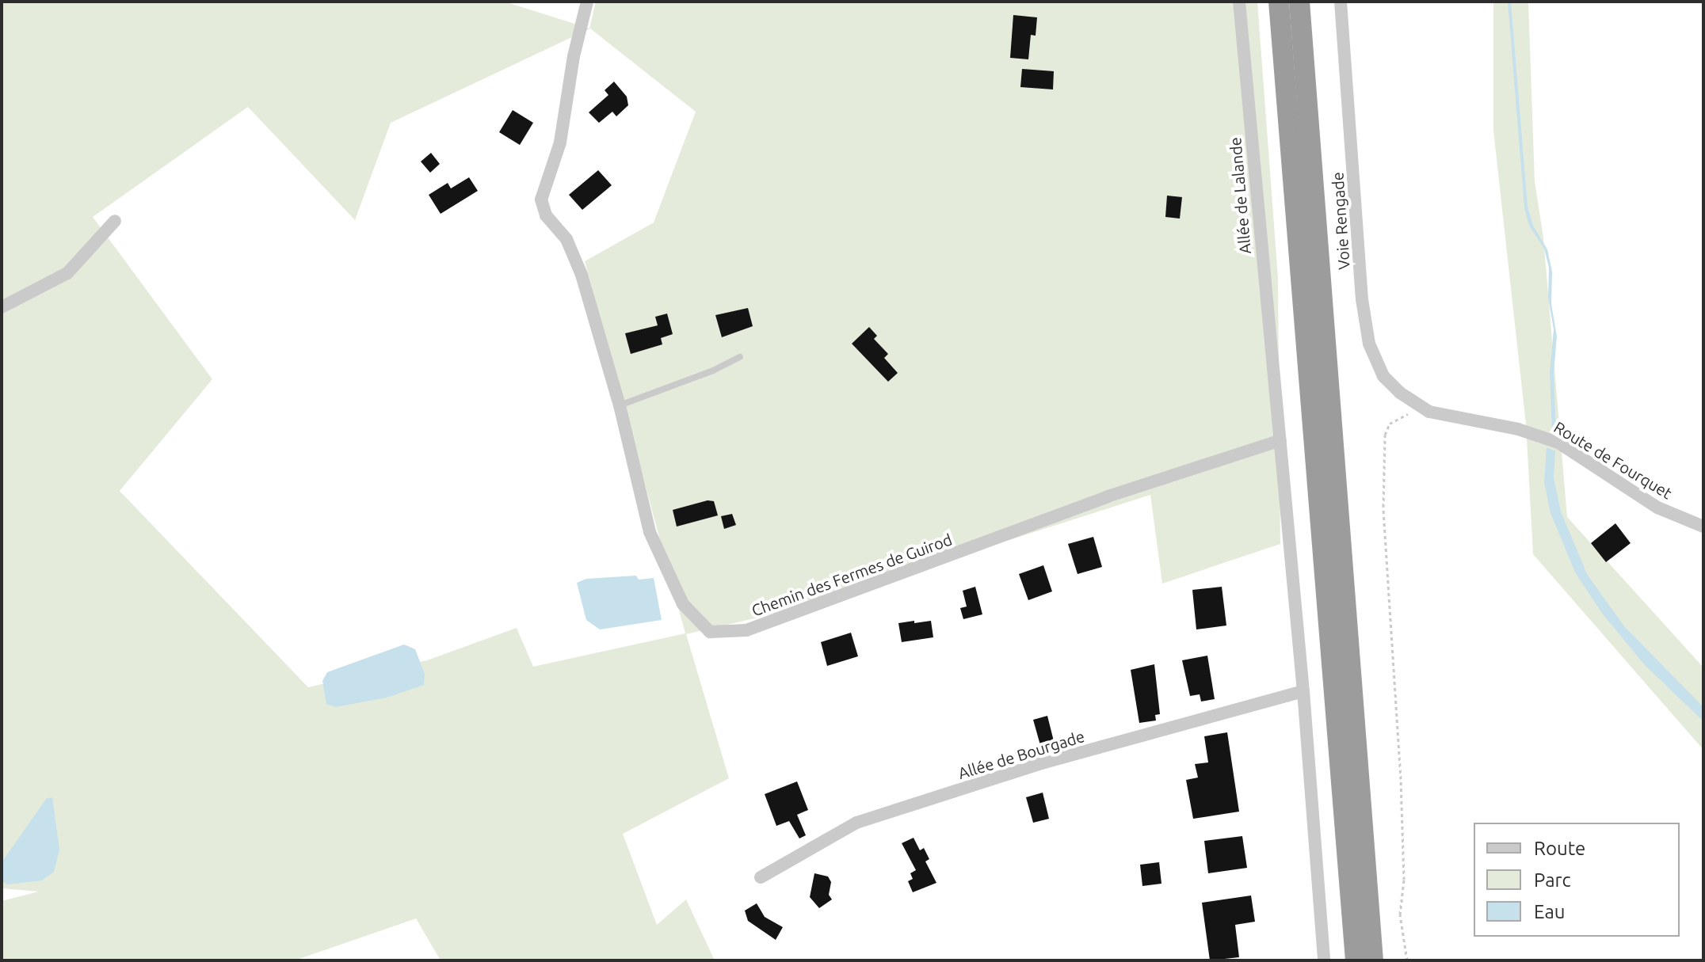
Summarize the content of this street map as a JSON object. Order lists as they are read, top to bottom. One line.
{"streets":{"street":["Allée de Lalande","Voie Rengade","Route de Fourquet","Chemin des Fermes de Guirod","Allée de Bourgade"]},"crossings":[["Allée de Lalande","Chemin des Fermes de Guirod"],["Allée de Lalande","Allée de Bourgade"],["Voie Rengade","Route de Fourquet"]],"legend":["Route","Parc","Eau"]}
